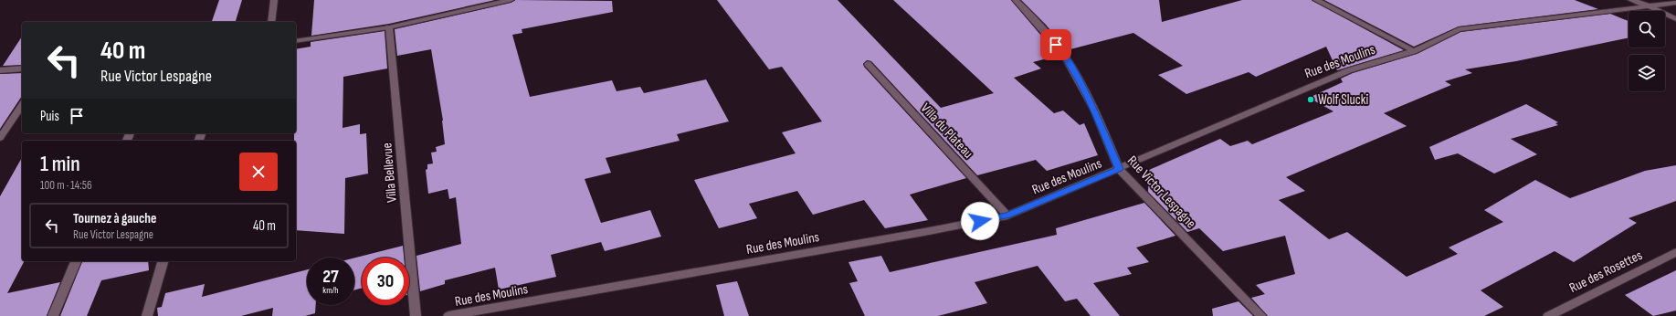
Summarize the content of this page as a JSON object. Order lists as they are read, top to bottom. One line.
{"streets":{"street":["Rue des Moulins","Villa du Plateau","Villa Bellevue","Rue Victor Lespagne","Rue des Rosettes"]},"crossings":[["Rue des Moulins","Villa du Plateau"],["Rue des Moulins","Rue Victor Lespagne"]],"places":["Wolf Slucki"],"page":{"turn":["40 m","Rue Victor Lespagne"],"then":"Puis","heading":["1 min","100 m · 14:56"],"list":[{"name":"Tournez à gauche","note":"Rue Victor Lespagne","value":"40 m"}],"speed":"27 km/h","limit":"30"}}
